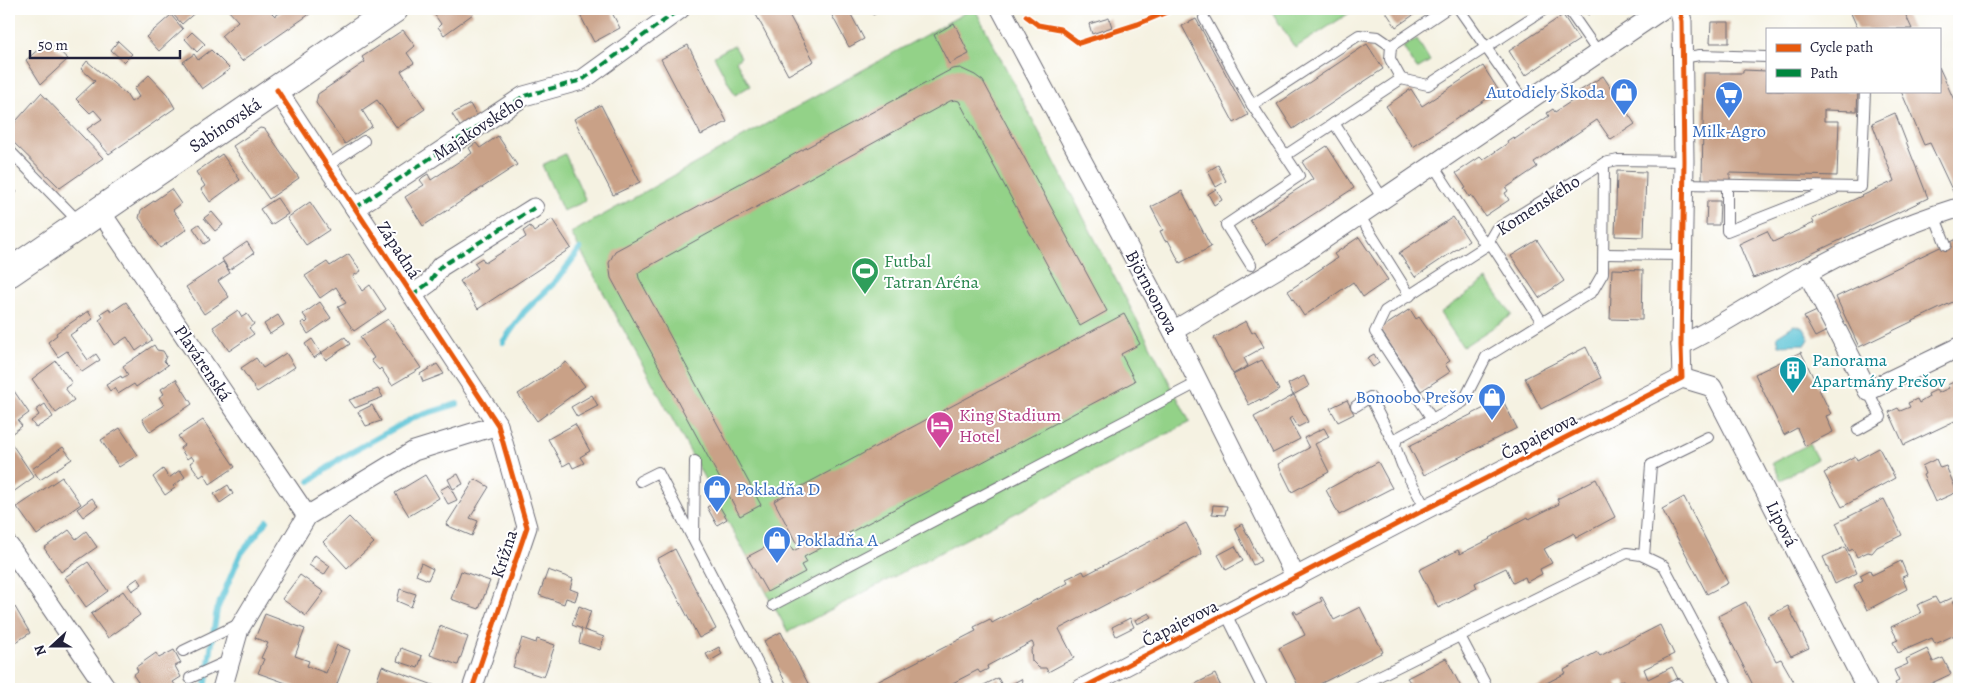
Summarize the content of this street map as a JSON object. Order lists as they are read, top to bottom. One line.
{"streets":{"main road":["Sabinovská"],"street":["Majakovského","Západná","Björnsonova","Plavárenská","Čapajevova","Lipová","Krížna"],"lane":["Komenského"]},"crossings":[["Sabinovská","Západná"],["Sabinovská","Plavárenská"],["Majakovského","Západná"],["Západná","Krížna"],["Björnsonova","Čapajevova"],["Čapajevova","Lipová"]],"places":{"shop":["Autodiely Škoda","Bonoobo Prešov","Pokladňa D","Pokladňa A"],"supermarket":["Milk-Agro"],"sports":["Futbal Tatran Aréna"],"building":["Panorama Apartmány Prešov"],"hotel":["King Stadium Hotel"]},"legend":["Cycle path","Path"],"scale_bar":"50 m","north":"left"}
